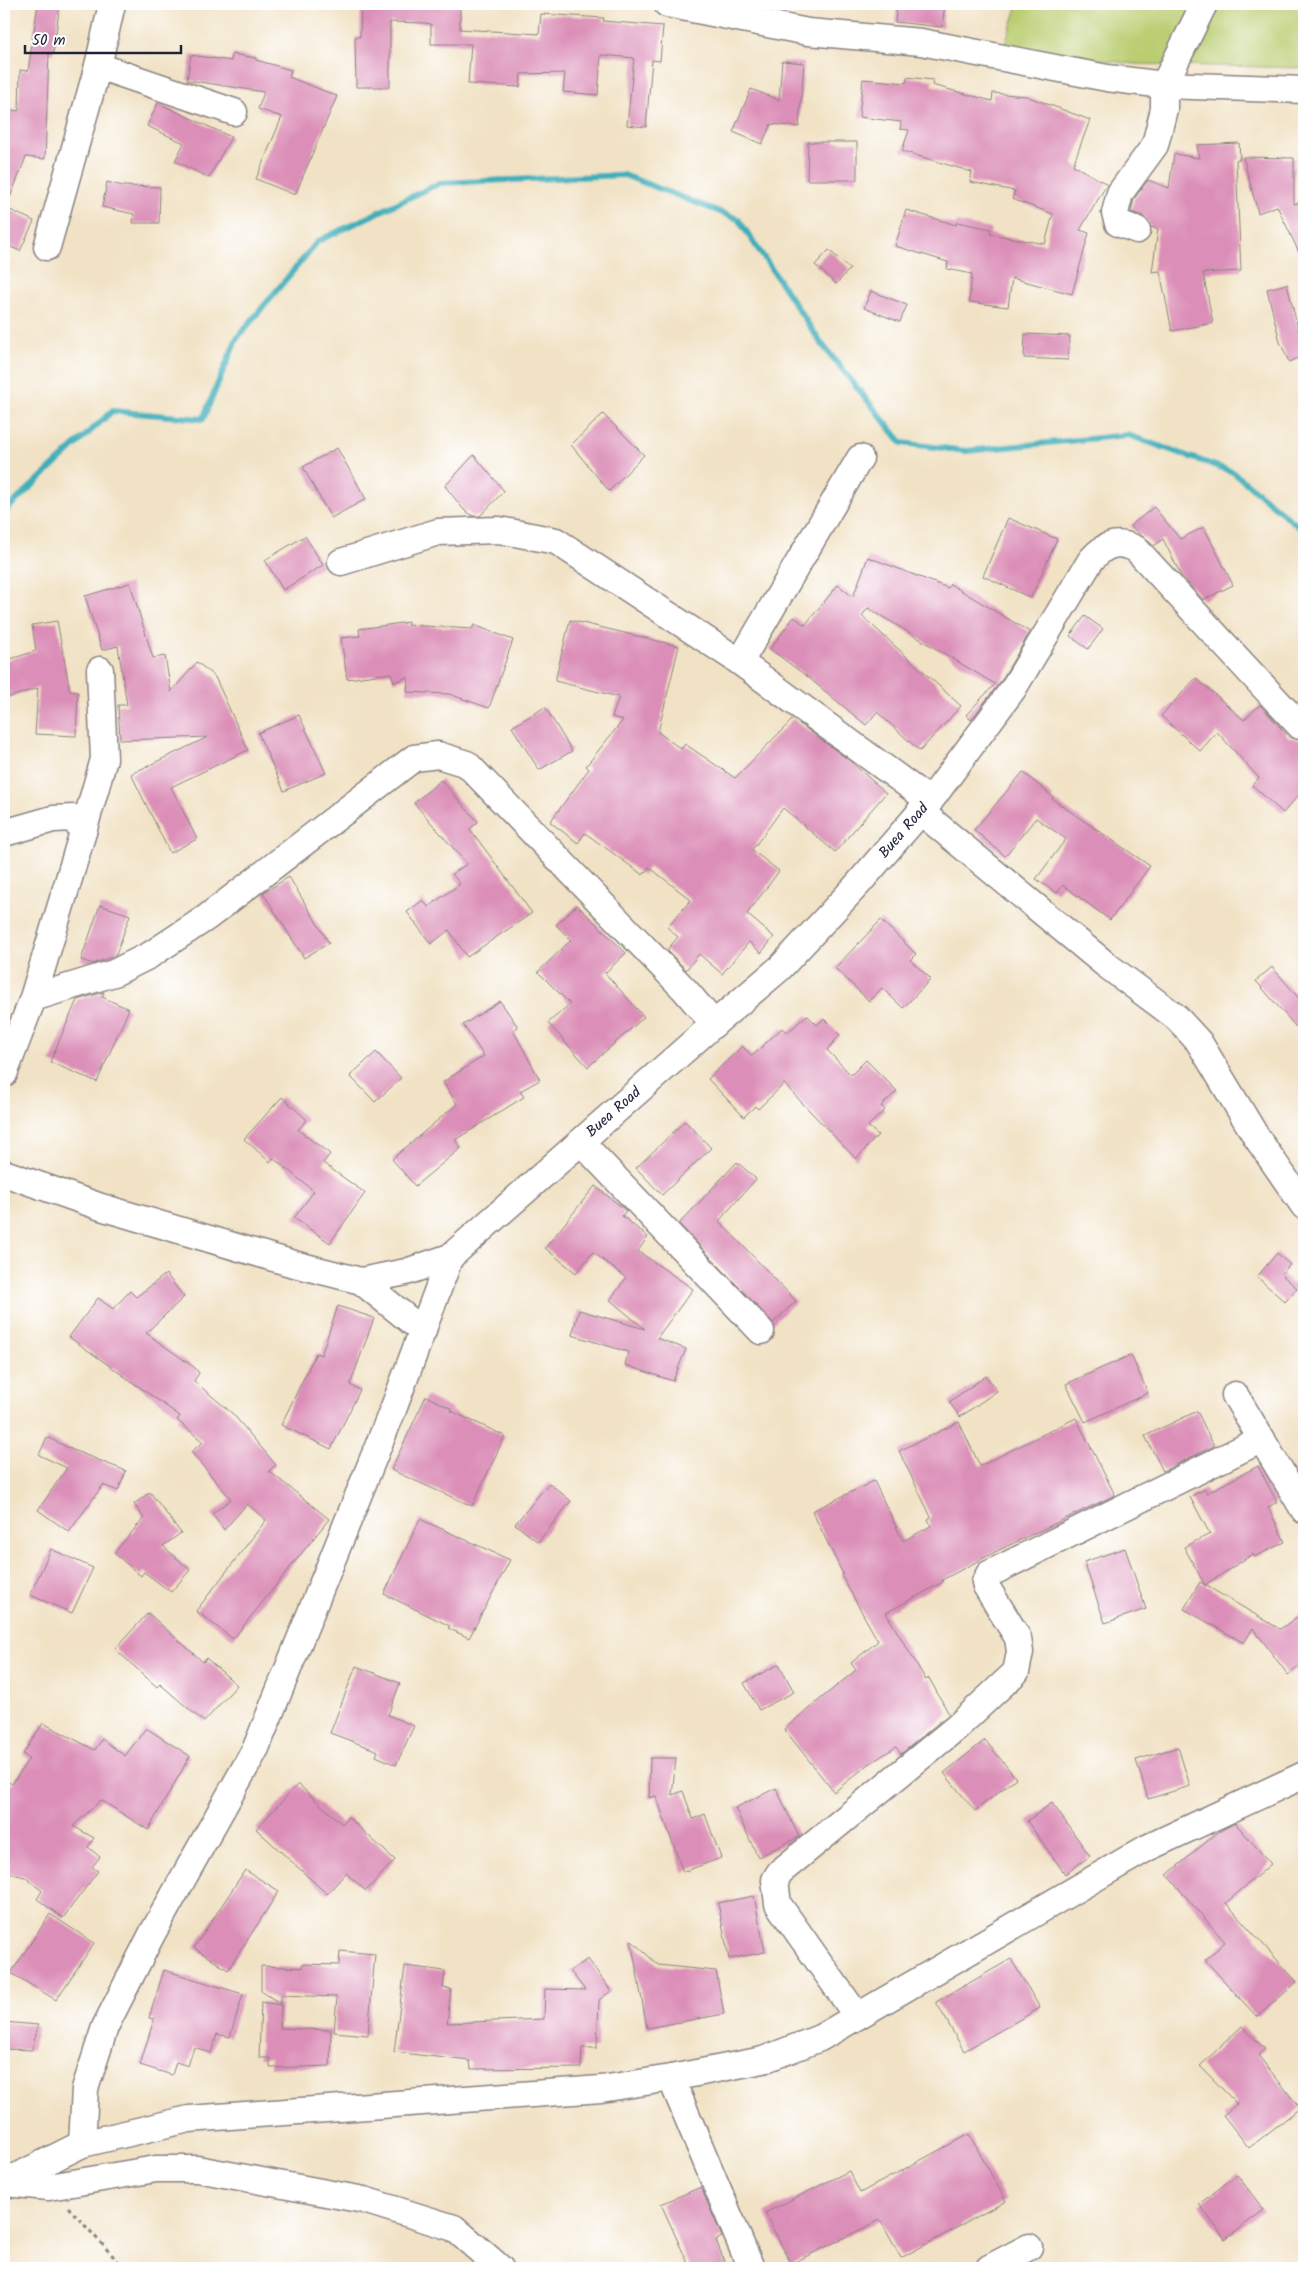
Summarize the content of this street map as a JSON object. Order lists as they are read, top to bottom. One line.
{"streets":{"street":["Buea Road"]},"scale_bar":"50 m"}
